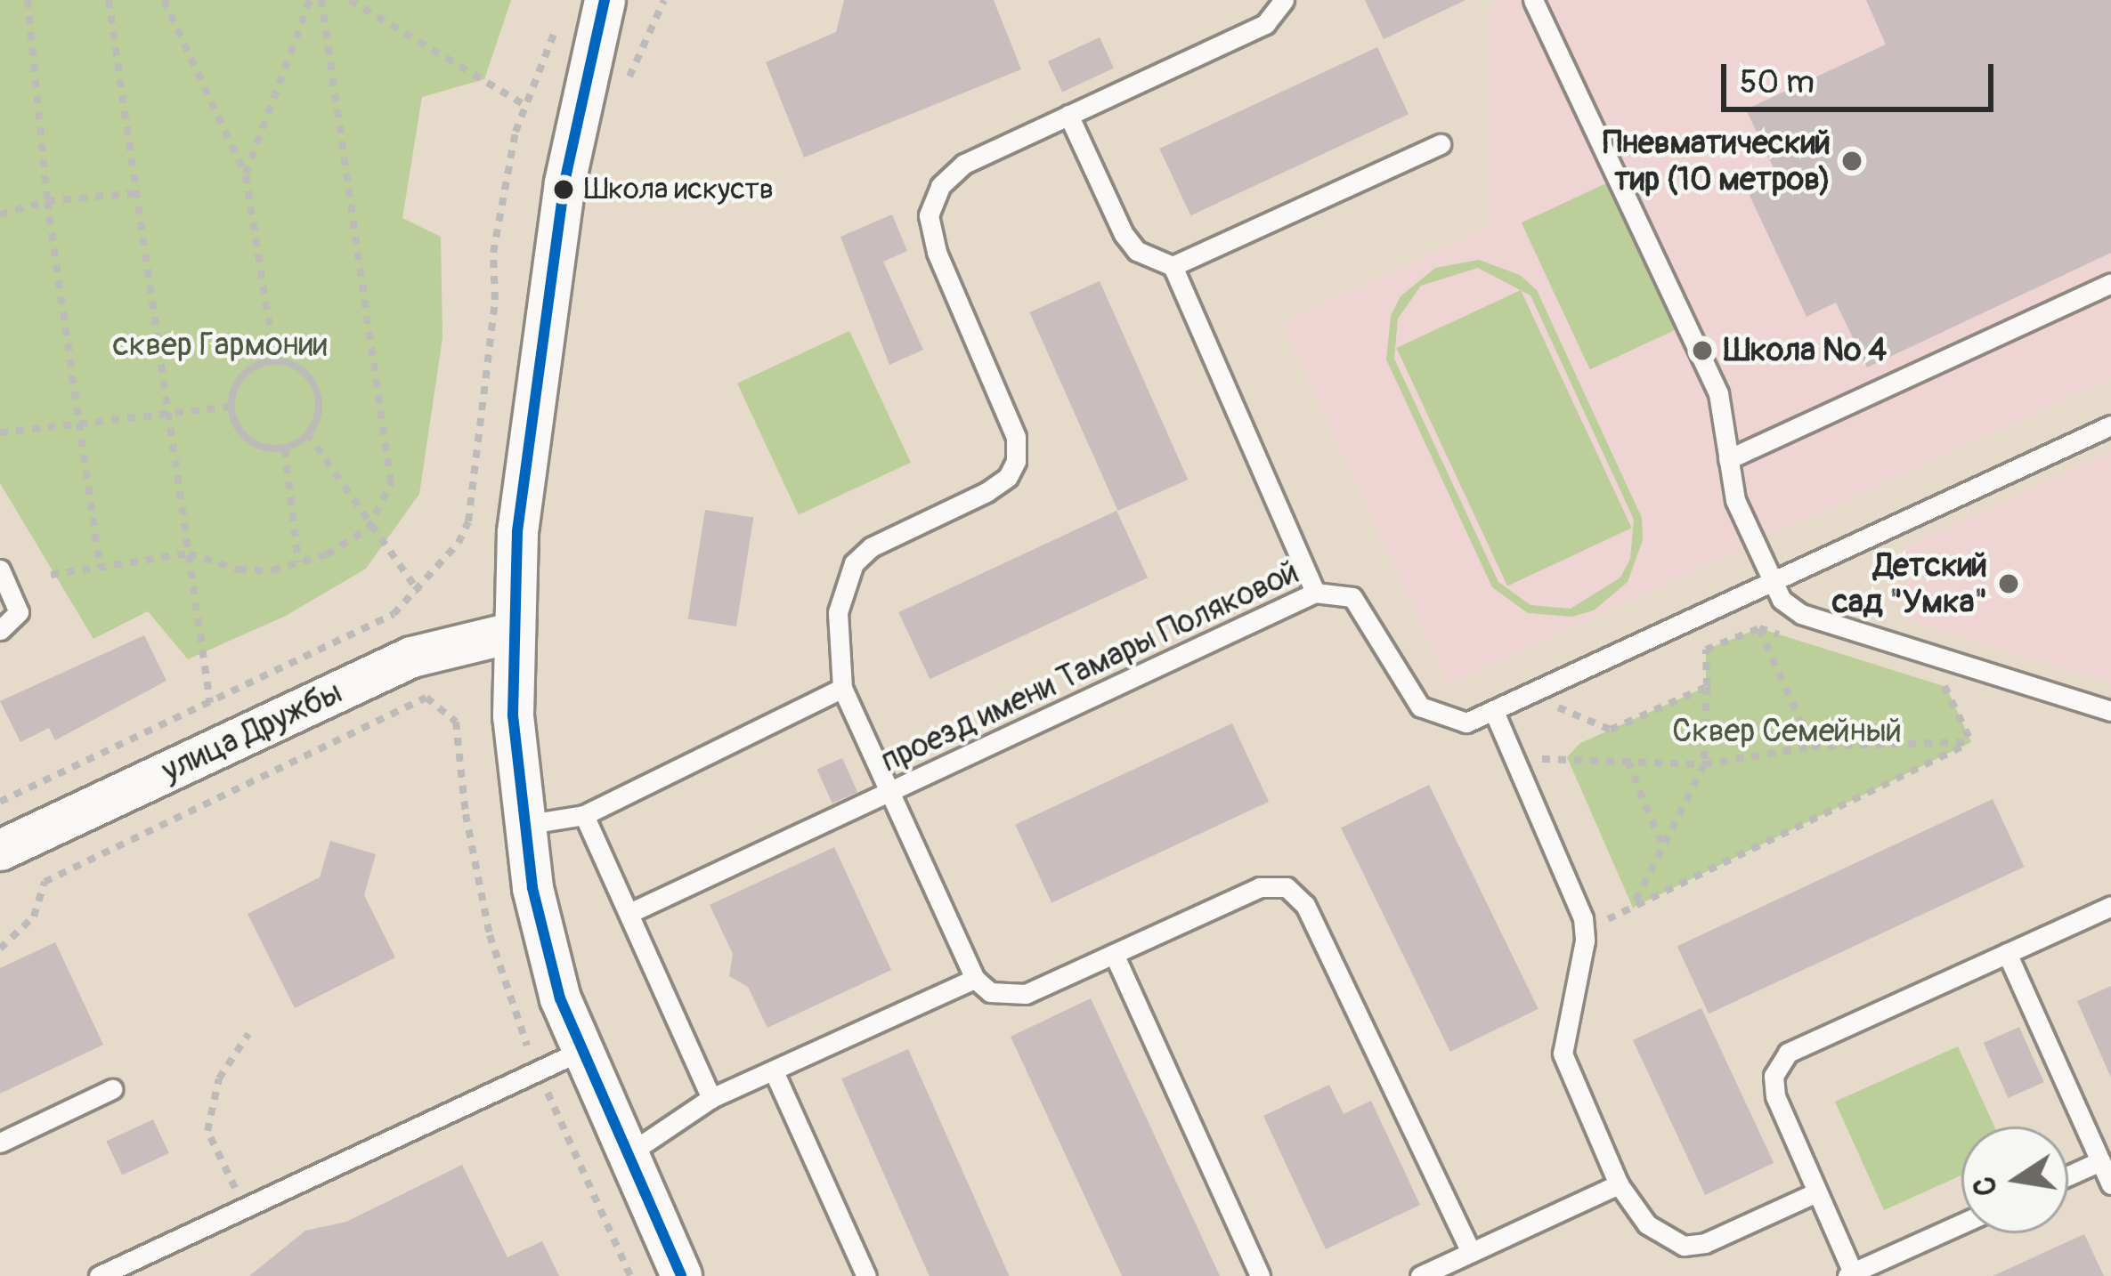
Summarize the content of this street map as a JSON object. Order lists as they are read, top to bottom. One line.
{"streets":{"street":["улица Дружбы"],"lane":["проезд имени Тамары Поляковой"]},"parks":["сквер Гармонии","Сквер Семейный"],"places":["Пневматический тир (10 метров)","Школа искуств","Школа № 4","Детский сад \"Умка\""],"scale_bar":"50 m","north":"left"}
